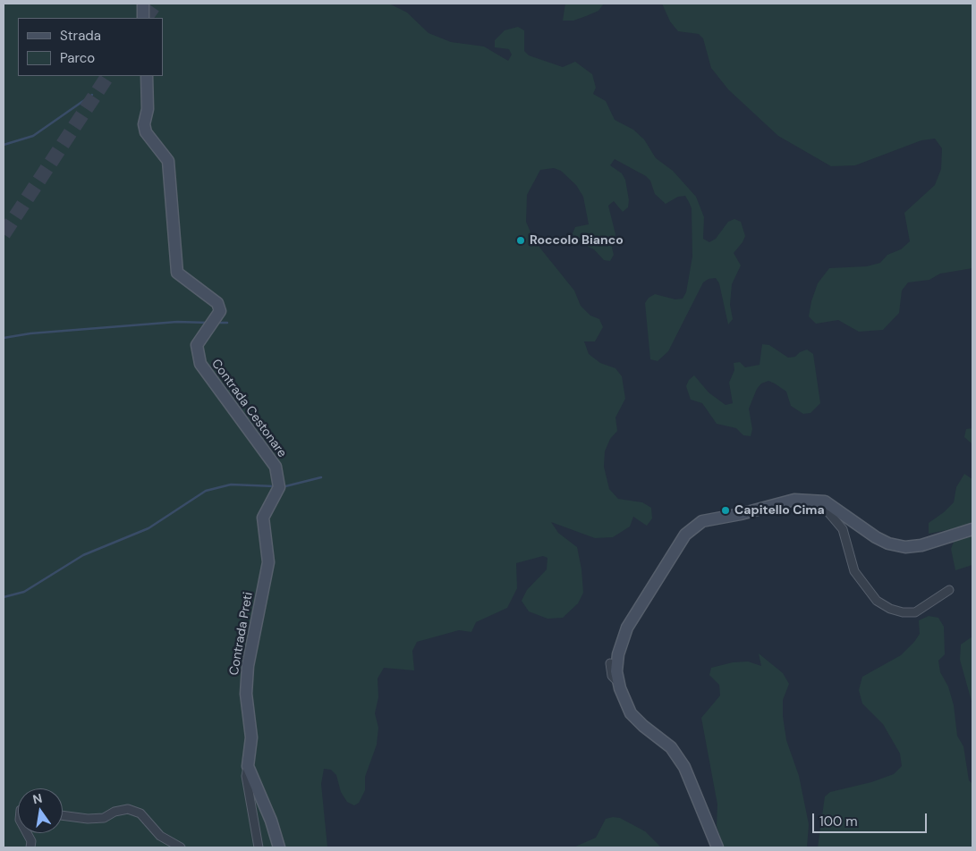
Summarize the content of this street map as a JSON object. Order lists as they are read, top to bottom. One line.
{"streets":{"street":["Contrada Cestonare","Contrada Preti"]},"crossings":[["Contrada Cestonare","Contrada Preti"]],"places":["Roccolo Bianco","Capitello Cima"],"legend":["Strada","Parco"],"scale_bar":"100 m","north":"top"}
